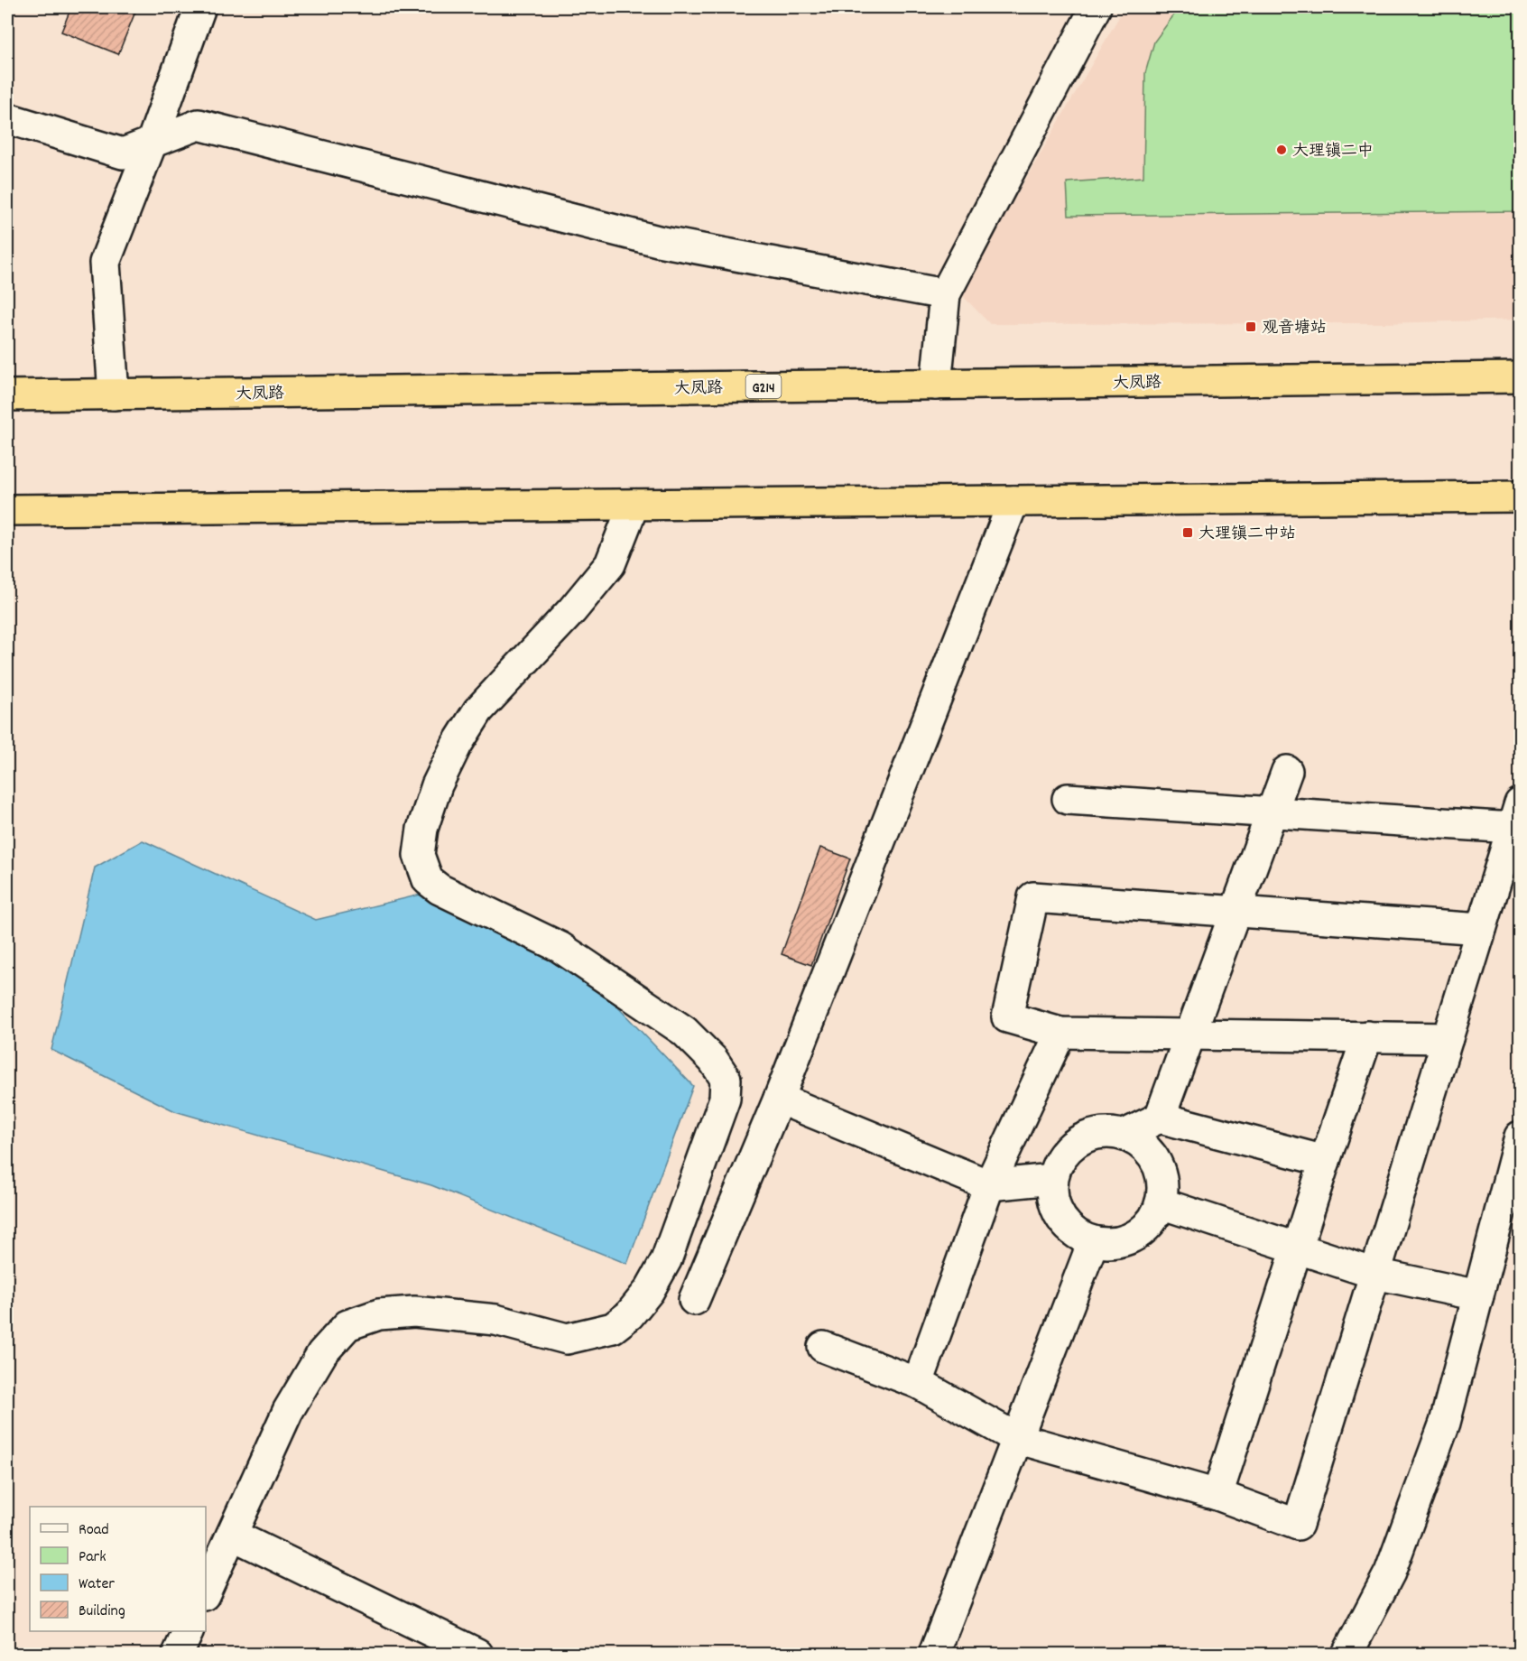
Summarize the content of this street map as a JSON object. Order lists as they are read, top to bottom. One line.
{"streets":{"highway":["大凤路","G214"]},"places":{"other":["大理镇二中"],"transit":["观音塘站","大理镇二中站"]},"legend":["Road","Park","Water","Building"]}
